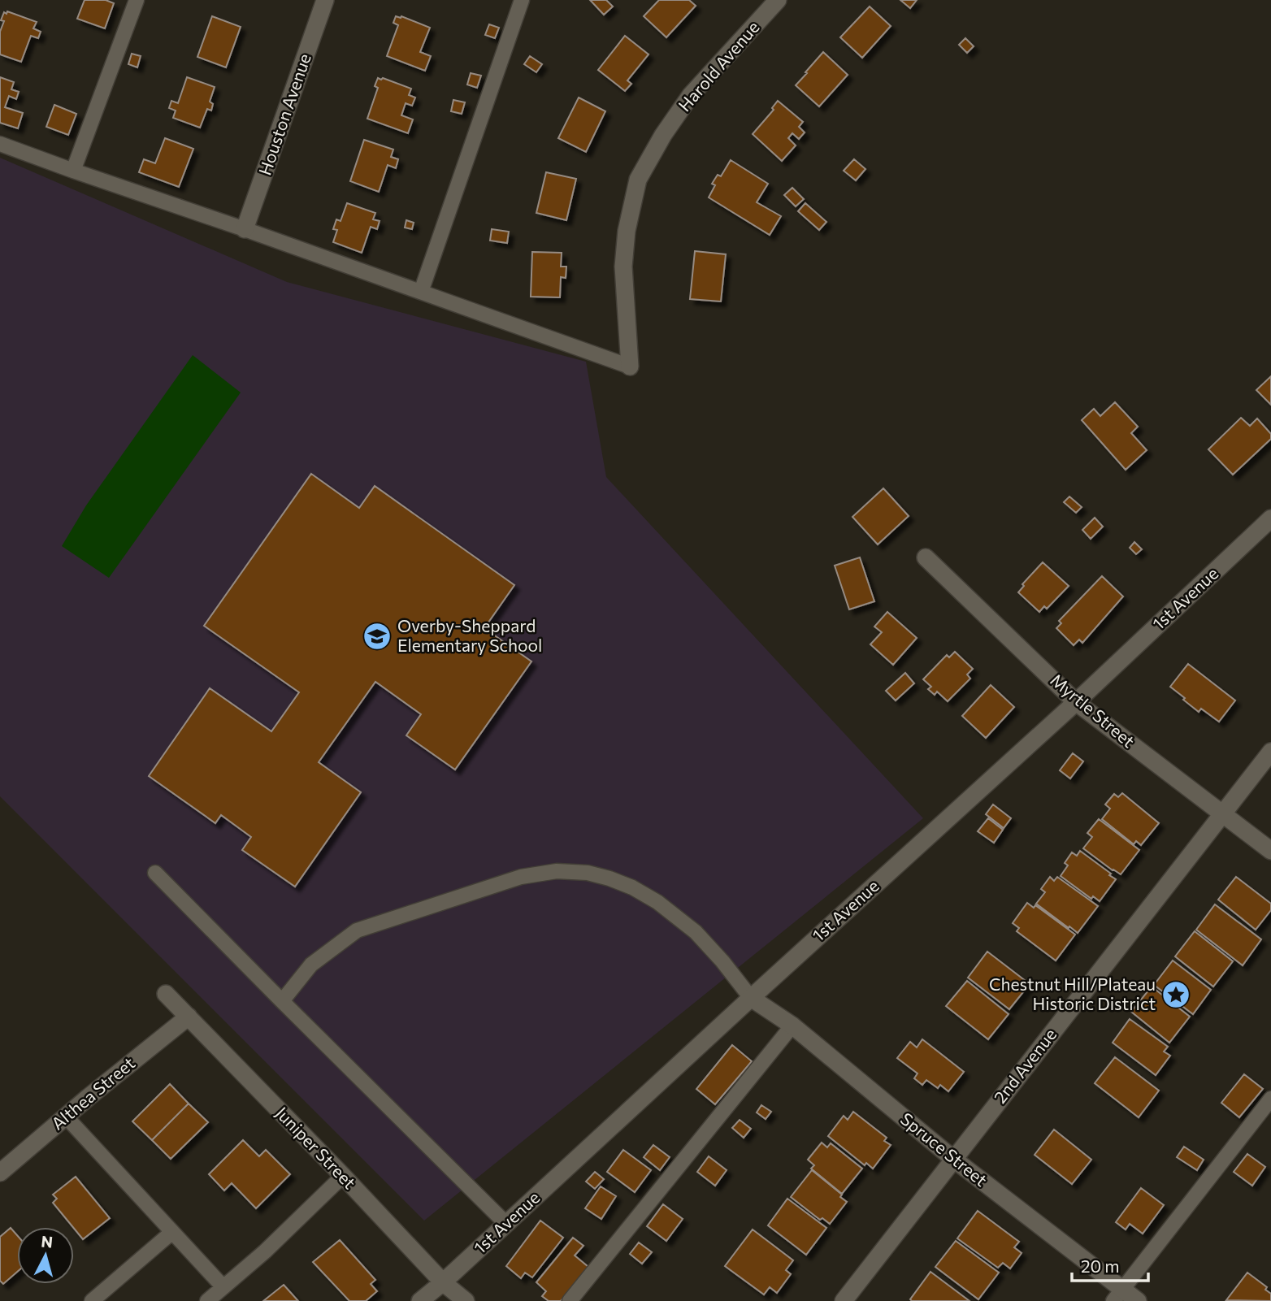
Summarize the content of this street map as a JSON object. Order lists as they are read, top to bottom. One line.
{"streets":{"street":["Harold Avenue","Houston Avenue","1st Avenue","Myrtle Street","2nd Avenue","Althea Street","Juniper Street","Spruce Street"]},"crossings":[["1st Avenue","Myrtle Street"],["1st Avenue","Juniper Street"],["1st Avenue","Spruce Street"],["Myrtle Street","2nd Avenue"],["2nd Avenue","Spruce Street"],["Althea Street","Juniper Street"]],"places":{"school or university":["Overby-Sheppard Elementary School"],"place":["Chestnut Hill/Plateau Historic District"]},"scale_bar":"20 m","north":"top"}
